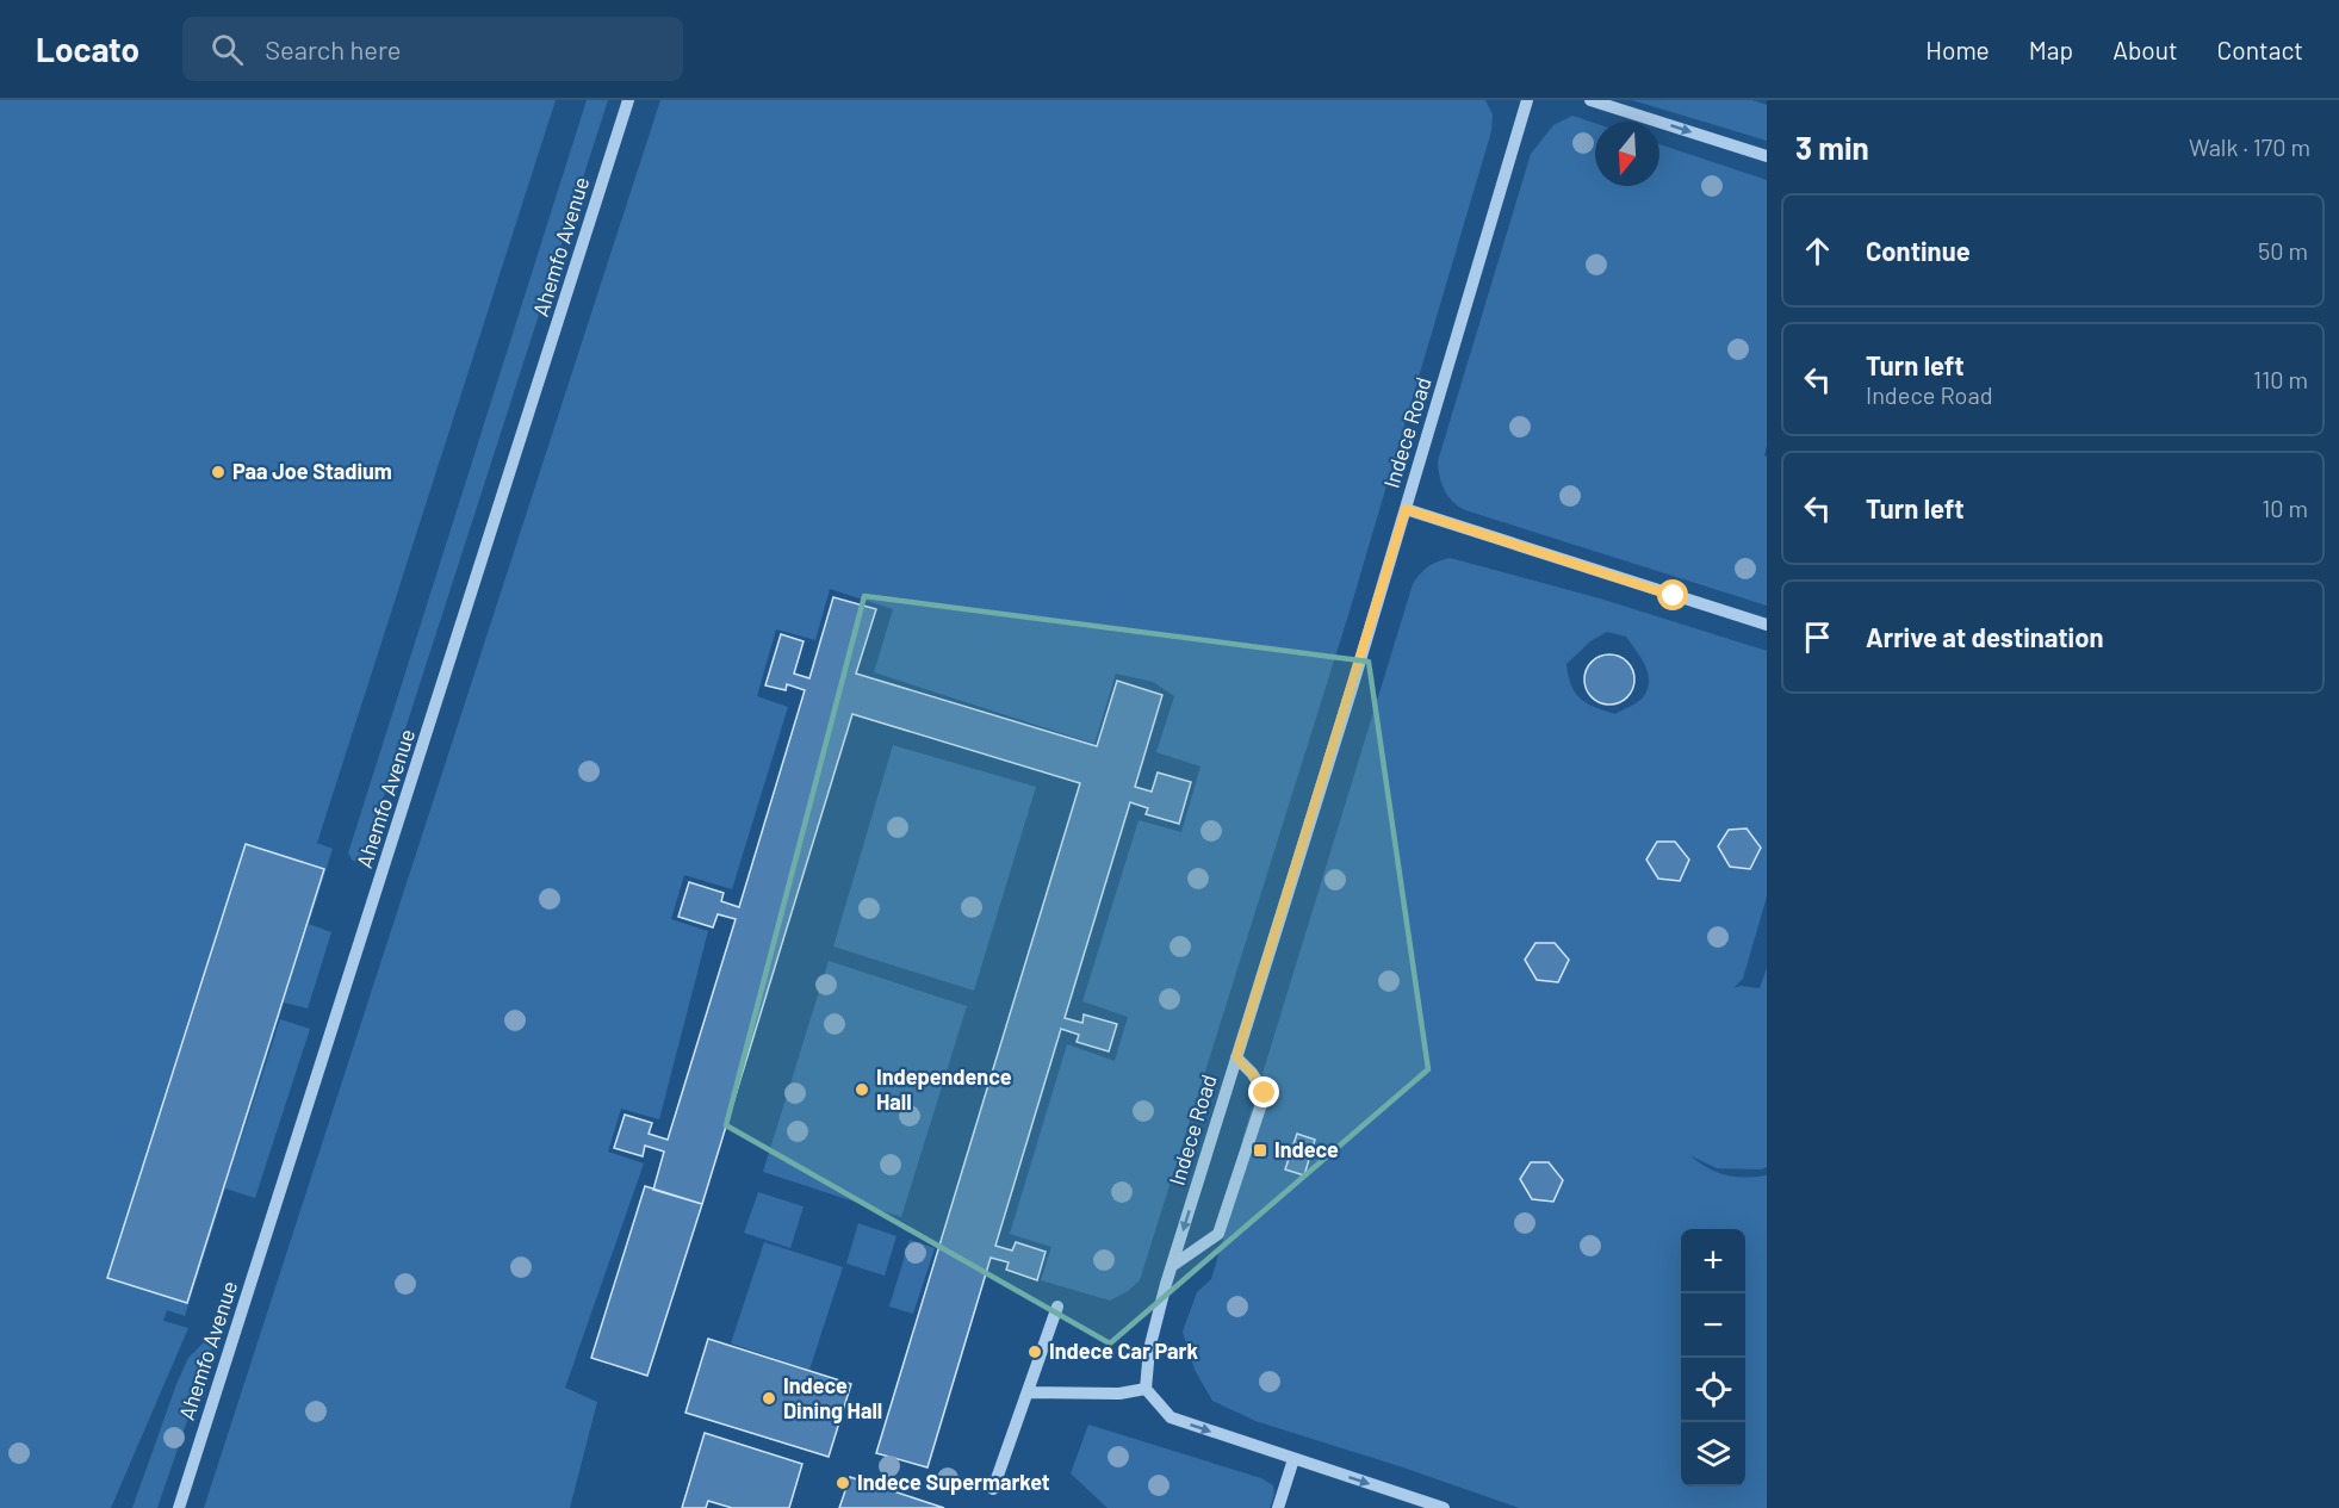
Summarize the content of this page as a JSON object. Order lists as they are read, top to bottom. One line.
{"streets":{"street":["Ahemfo Avenue","Indece Road"]},"places":{"other":["Paa Joe Stadium","Independence Hall","Indece Car Park","Indece Dining Hall","Indece Supermarket"],"transit":["Indece"]},"north":"bottom","page":{"header":"Locato","search":"Search here","nav":["Home","Map","About","Contact"],"heading":["3 min","Walk · 170 m"],"list":[["Continue","50 m"],["Turn left","Indece Road","110 m"],["Turn left","10 m"],"Arrive at destination"],"map_buttons":["+","−"]}}
